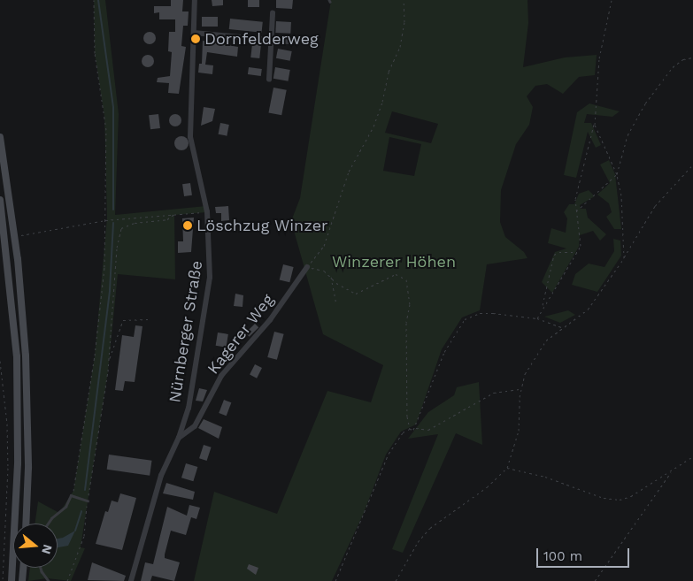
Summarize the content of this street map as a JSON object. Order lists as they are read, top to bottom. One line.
{"streets":{"street":["Nürnberger Straße","Kagerer Weg"]},"crossings":[["Nürnberger Straße","Kagerer Weg"]],"parks":["Winzerer Höhen"],"places":["Dornfelderweg","Löschzug Winzer"],"scale_bar":"100 m","north":"right"}
